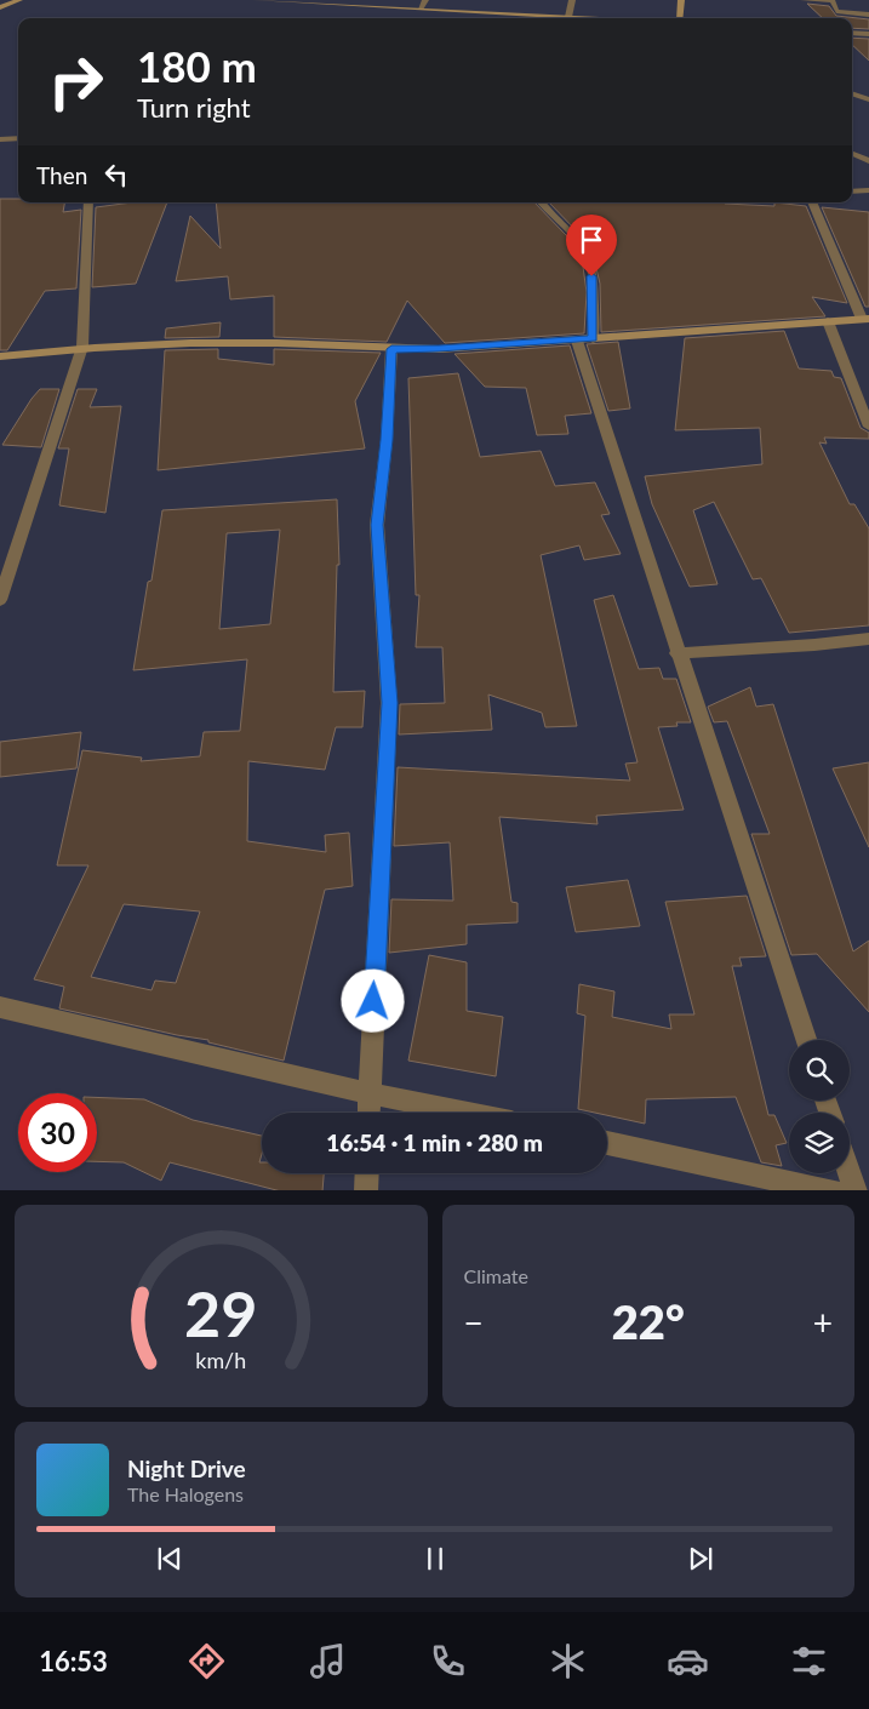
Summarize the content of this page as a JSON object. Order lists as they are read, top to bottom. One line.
{"page":{"turn":["180 m","Turn right"],"then":"Then","limit":"30","trip":"16:54 · 1 min · 280 m","tile":"Climate","heat":["−","22°","+"],"song":["Night Drive","The Halogens"],"tabs":"16:53","gauge":["29","km/h"]}}
